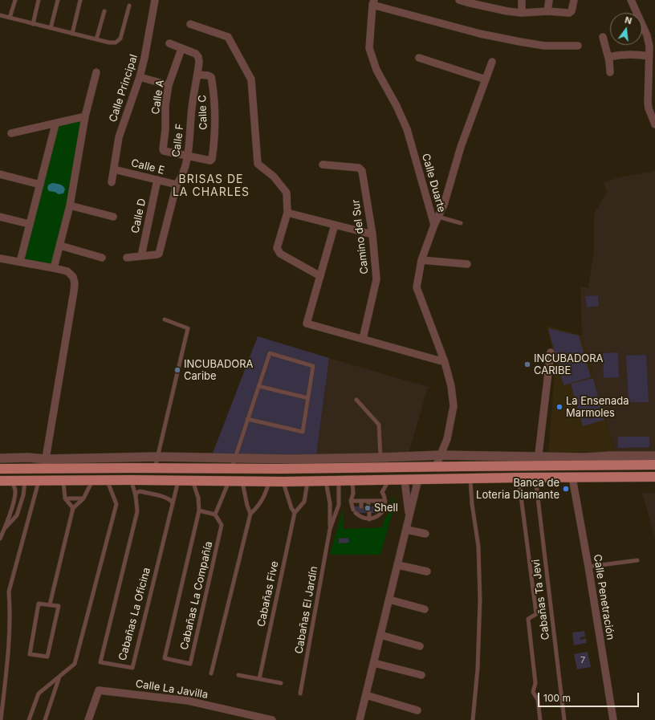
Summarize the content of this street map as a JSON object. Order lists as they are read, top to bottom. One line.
{"streets":{"street":["Calle Principal","Calle A","Calle C","Calle F","Calle E","Calle Duarte","Calle D","Camino del Sur","Calle Penetración","Calle La Javilla"],"lane":["Cabañas Five","Cabañas La Compañía","Cabañas Ta Jevi","Cabañas El Jardín","Cabañas La Oficina"]},"crossings":[["Calle Principal","Calle E"],["Calle A","Calle C"],["Calle A","Calle F"],["Calle C","Calle F"],["Calle F","Calle E"],["Calle F","Calle D"],["Calle E","Calle D"]],"districts":["BRISAS DE LA CHARLES"],"places":["INCUBADORA CARIBE","INCUBADORA Caribe","La Ensenada Marmoles","Banca de Loteria Diamante","Shell"],"house_numbers":["7"],"scale_bar":"100 m","north":"top"}
